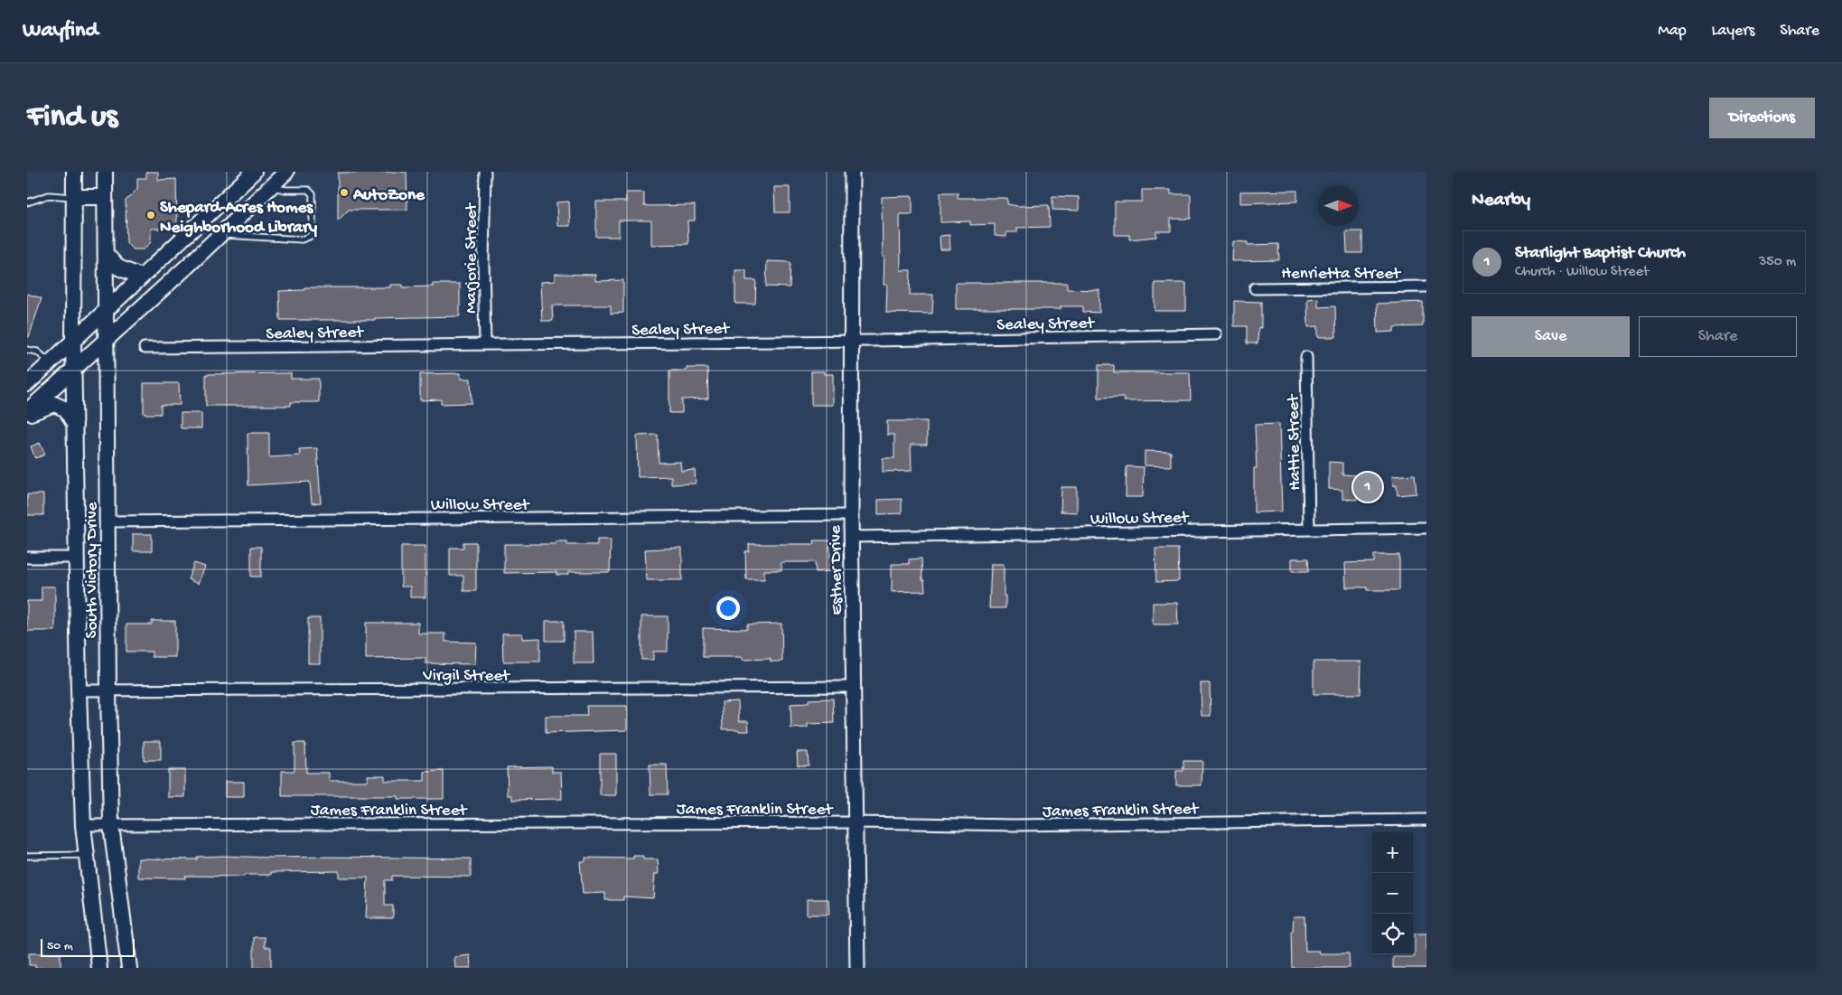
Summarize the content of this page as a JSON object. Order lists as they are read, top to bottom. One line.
{"streets":{"main road":["South Victory Drive"],"street":["Marjorie Street","Henrietta Street","Sealey Street","Hattie Street","Willow Street","Esther Drive","Virgil Street","James Franklin Street"]},"crossings":[["Marjorie Street","Sealey Street"],["Sealey Street","Esther Drive"],["Hattie Street","Willow Street"],["Willow Street","South Victory Drive"],["Willow Street","Esther Drive"],["South Victory Drive","Virgil Street"],["South Victory Drive","James Franklin Street"],["Esther Drive","Virgil Street"],["Esther Drive","James Franklin Street"]],"places":["AutoZone","Shepard-Acres Homes Neighborhood Library"],"scale_bar":"50 m","north":"right","page":{"header":"Wayfind","nav":["Map","Layers","Share"],"buttons":["Directions",["Save","Share"]],"title":"Find us","heading":"Nearby","list":[{"mark":"1","name":"Starlight Baptist Church","note":"Church · Willow Street","value":"350 m"}],"pins":"1","map_buttons":["+","−"],"scale":"50 m"}}
